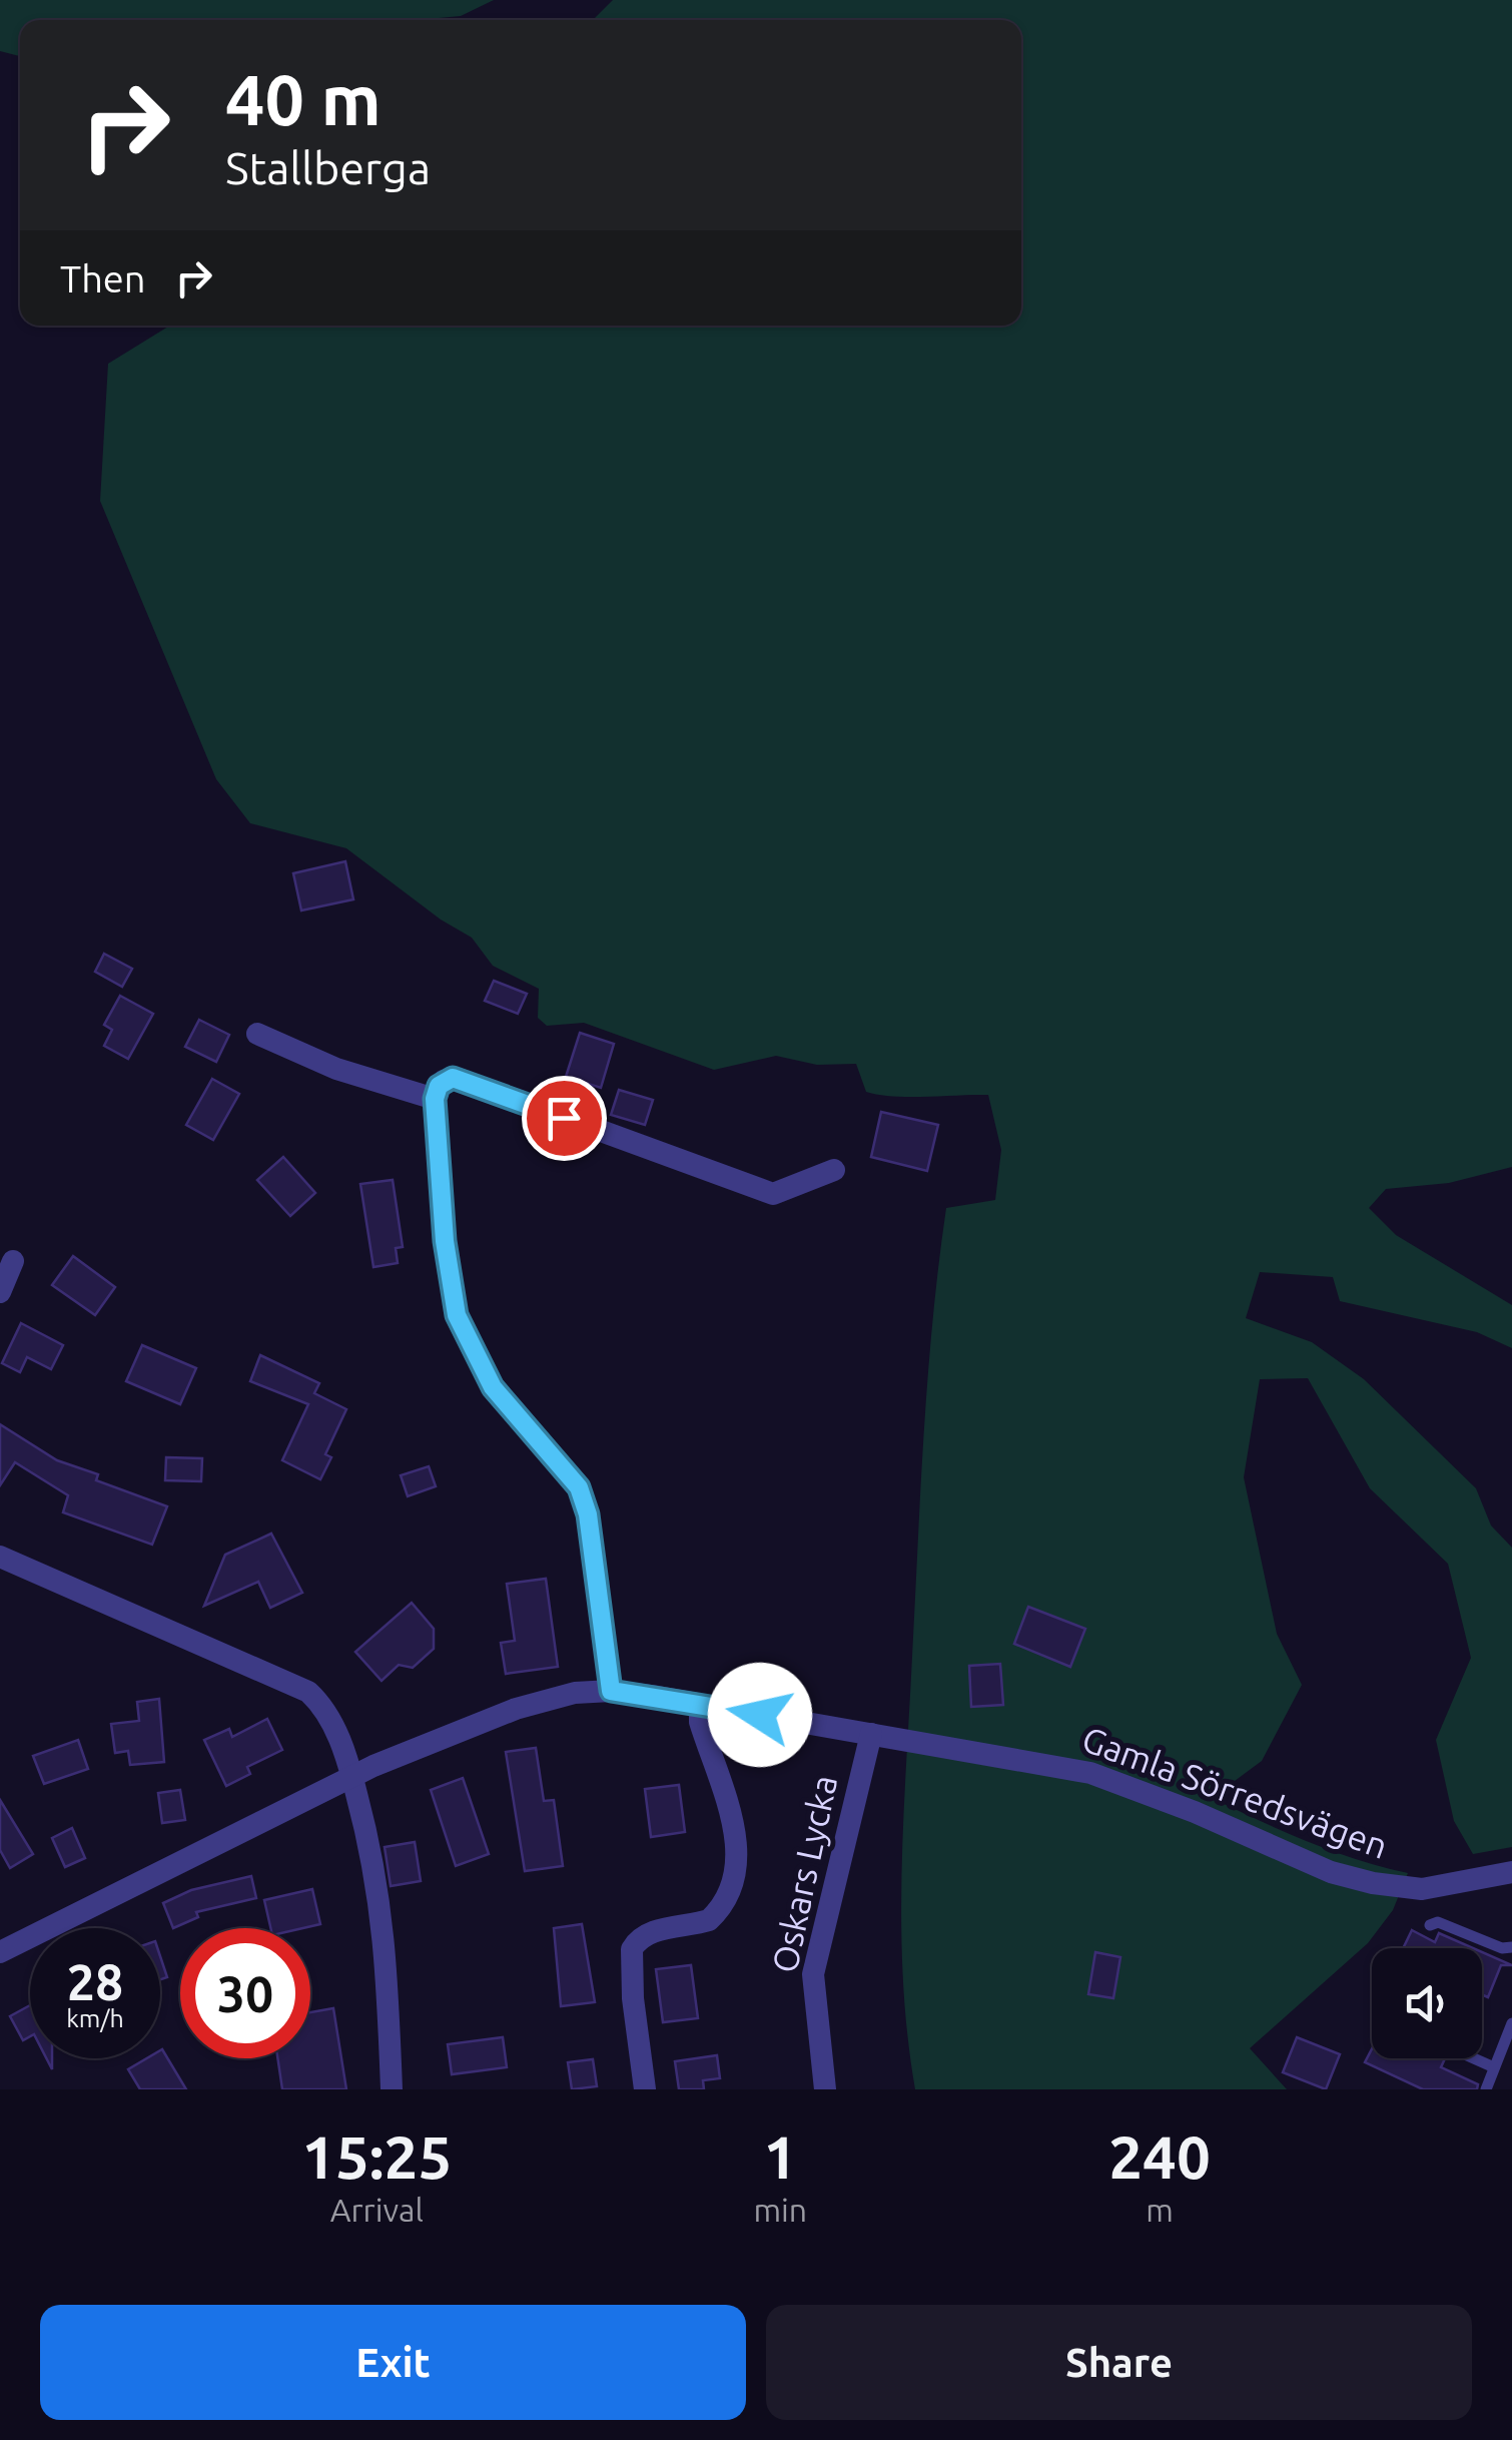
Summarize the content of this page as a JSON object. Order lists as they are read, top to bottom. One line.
{"streets":{"street":["Gamla Sörredsvägen","Oskars Lycka"]},"crossings":[["Gamla Sörredsvägen","Oskars Lycka"]],"page":{"turn":["40 m","Stallberga"],"then":"Then","speed":"28 km/h","limit":"30","eta":["15:25","Arrival","1","min","240","m"],"buttons":["Exit","Share"]}}
